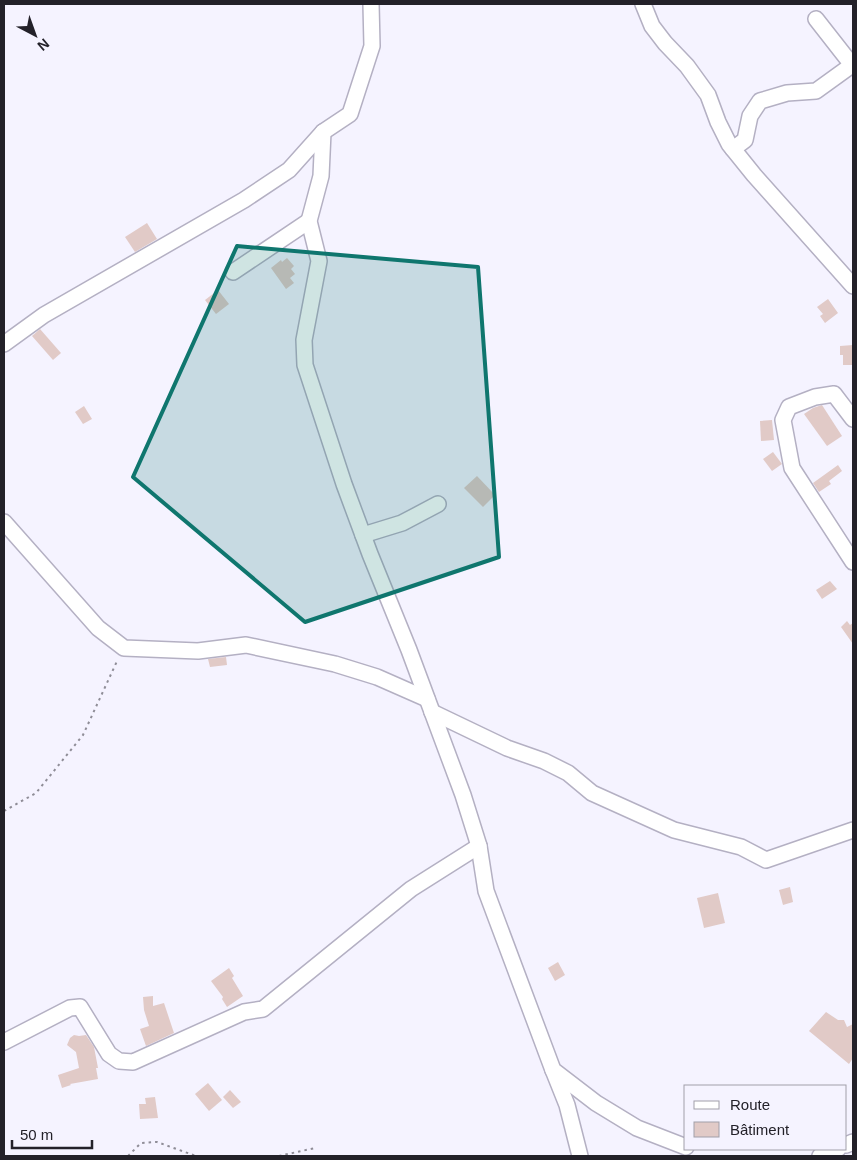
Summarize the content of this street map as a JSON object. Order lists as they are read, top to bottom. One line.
{"legend":["Route","Bâtiment"],"scale_bar":"50 m","north":"bottom right"}
